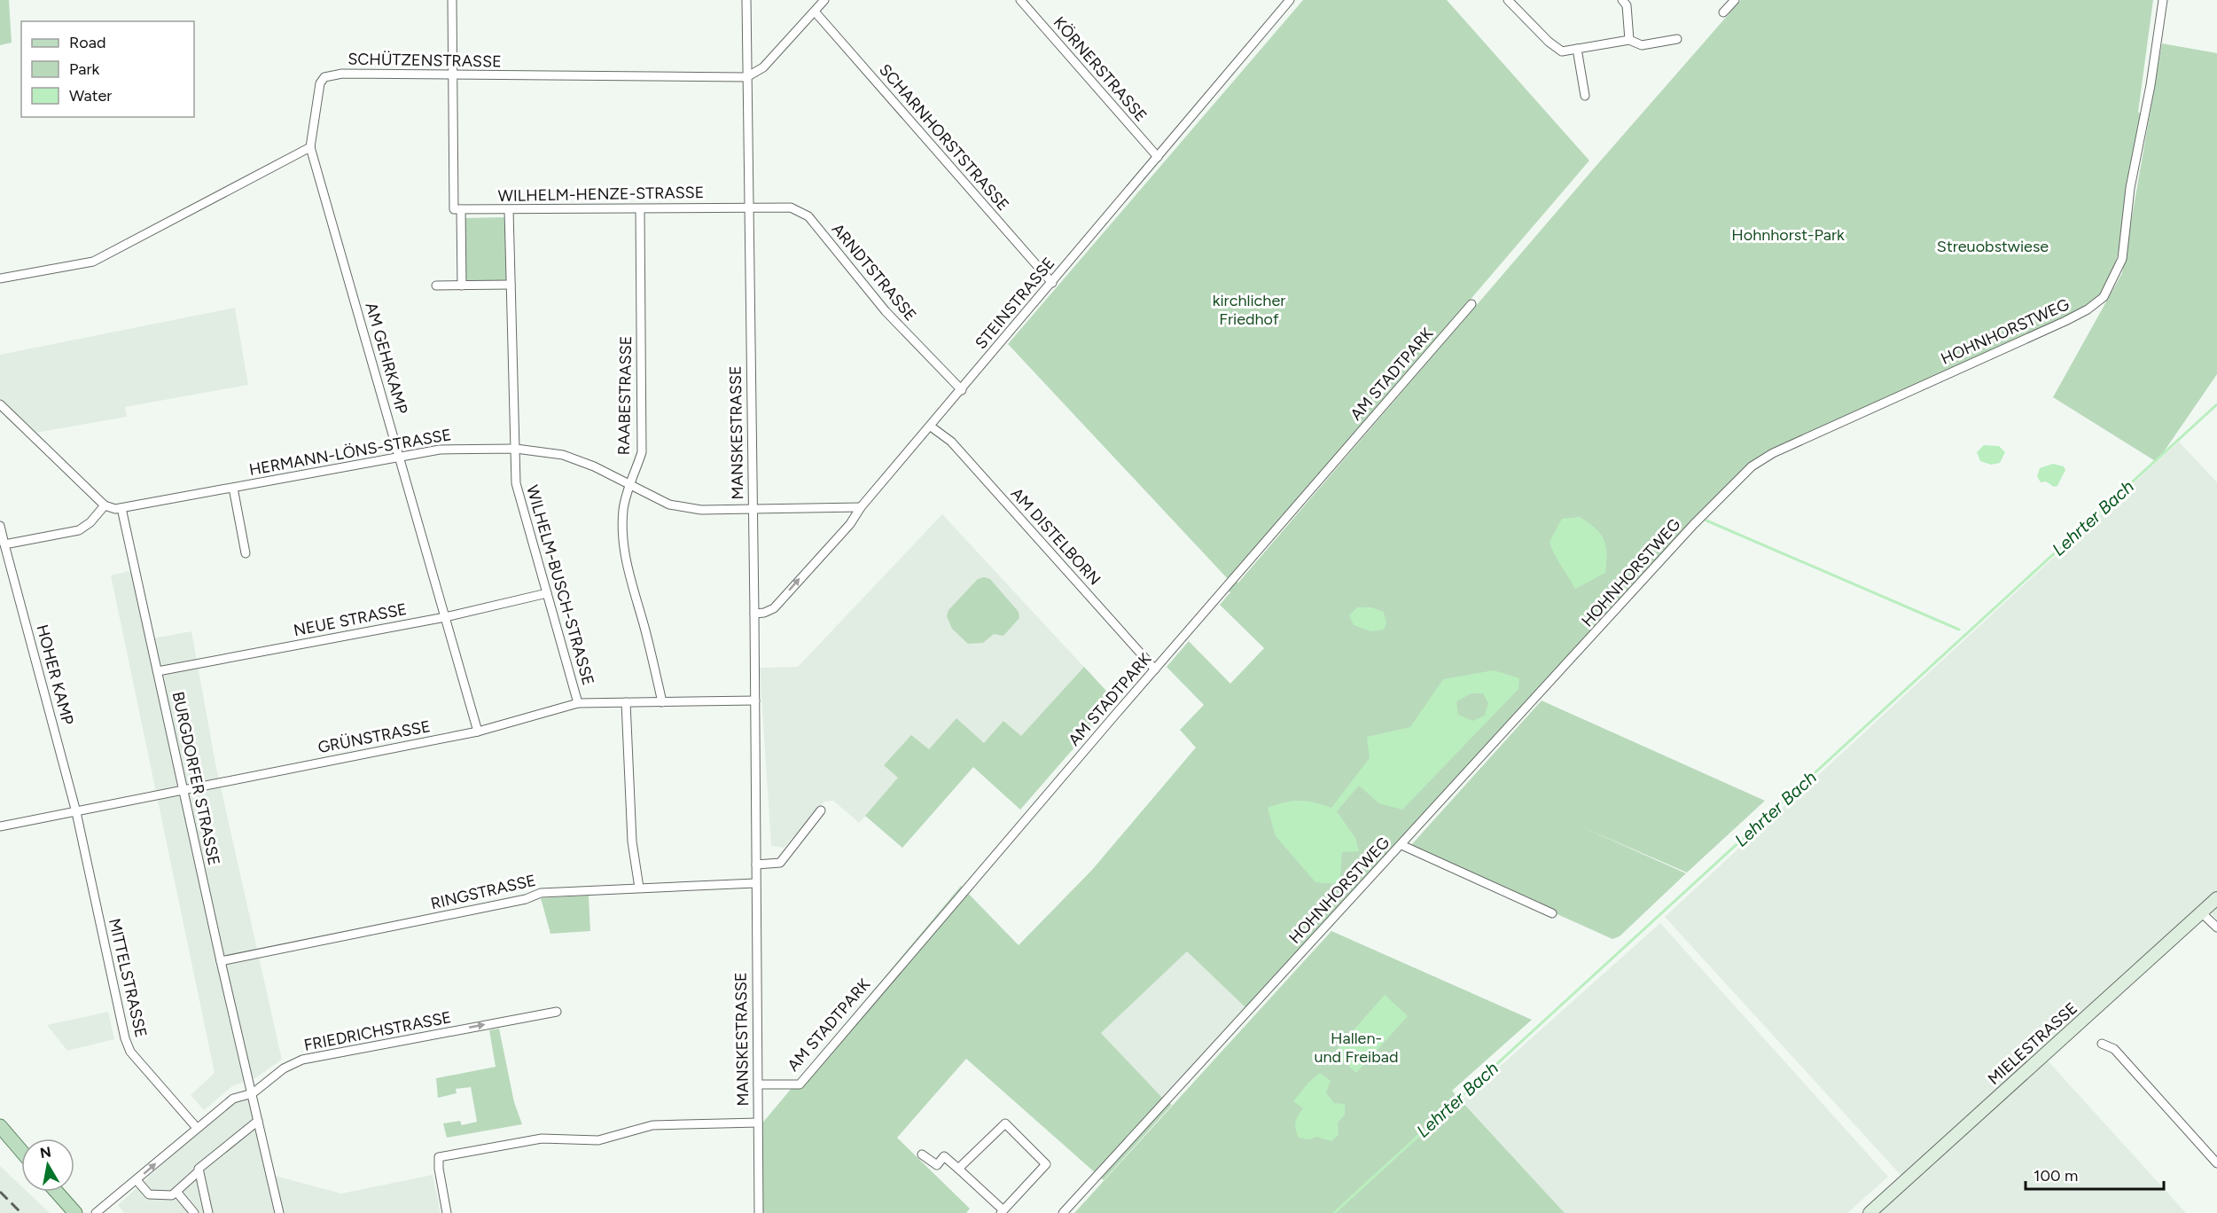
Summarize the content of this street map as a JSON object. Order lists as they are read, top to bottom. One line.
{"streets":{"street":["SCHÜTZENSTRASSE","KÖRNERSTRASSE","SCHARNHORSTSTRASSE","WILHELM-HENZE-STRASSE","ARNDTSTRASSE","STEINSTRASSE","HOHNHORSTWEG","AM GEHRKAMP","AM STADTPARK","RAABESTRASSE","MANSKESTRASSE","HERMANN-LÖNS-STRASSE","AM DISTELBORN","WILHELM-BUSCH-STRASSE","NEUE STRASSE","HOHER KAMP","GRÜNSTRASSE","BURGDORFER STRASSE","RINGSTRASSE","MITTELSTRASSE","FRIEDRICHSTRASSE","MIELESTRASSE"]},"crossings":[["SCHÜTZENSTRASSE","AM GEHRKAMP"],["SCHÜTZENSTRASSE","MANSKESTRASSE"],["KÖRNERSTRASSE","STEINSTRASSE"],["SCHARNHORSTSTRASSE","STEINSTRASSE"],["WILHELM-HENZE-STRASSE","ARNDTSTRASSE"],["WILHELM-HENZE-STRASSE","RAABESTRASSE"],["WILHELM-HENZE-STRASSE","MANSKESTRASSE"],["WILHELM-HENZE-STRASSE","WILHELM-BUSCH-STRASSE"],["ARNDTSTRASSE","STEINSTRASSE"],["ARNDTSTRASSE","MANSKESTRASSE"],["STEINSTRASSE","MANSKESTRASSE"],["STEINSTRASSE","HERMANN-LÖNS-STRASSE"],["STEINSTRASSE","AM DISTELBORN"],["AM GEHRKAMP","HERMANN-LÖNS-STRASSE"],["AM GEHRKAMP","NEUE STRASSE"],["AM GEHRKAMP","GRÜNSTRASSE"],["AM STADTPARK","MANSKESTRASSE"],["AM STADTPARK","AM DISTELBORN"],["RAABESTRASSE","HERMANN-LÖNS-STRASSE"],["RAABESTRASSE","GRÜNSTRASSE"],["MANSKESTRASSE","HERMANN-LÖNS-STRASSE"],["MANSKESTRASSE","GRÜNSTRASSE"],["MANSKESTRASSE","RINGSTRASSE"],["HERMANN-LÖNS-STRASSE","WILHELM-BUSCH-STRASSE"],["HERMANN-LÖNS-STRASSE","BURGDORFER STRASSE"],["WILHELM-BUSCH-STRASSE","NEUE STRASSE"],["WILHELM-BUSCH-STRASSE","GRÜNSTRASSE"],["NEUE STRASSE","BURGDORFER STRASSE"],["HOHER KAMP","GRÜNSTRASSE"],["HOHER KAMP","MITTELSTRASSE"],["GRÜNSTRASSE","BURGDORFER STRASSE"],["GRÜNSTRASSE","MITTELSTRASSE"],["BURGDORFER STRASSE","RINGSTRASSE"],["BURGDORFER STRASSE","FRIEDRICHSTRASSE"],["MITTELSTRASSE","FRIEDRICHSTRASSE"]],"one_way":["FRIEDRICHSTRASSE"],"water":["Lehrter Bach"],"parks":["Hohnhorst-Park","Streuobstwiese","kirchlicher Friedhof","Hallen- und Freibad"],"legend":["Road","Park","Water"],"scale_bar":"100 m","north":"top"}
